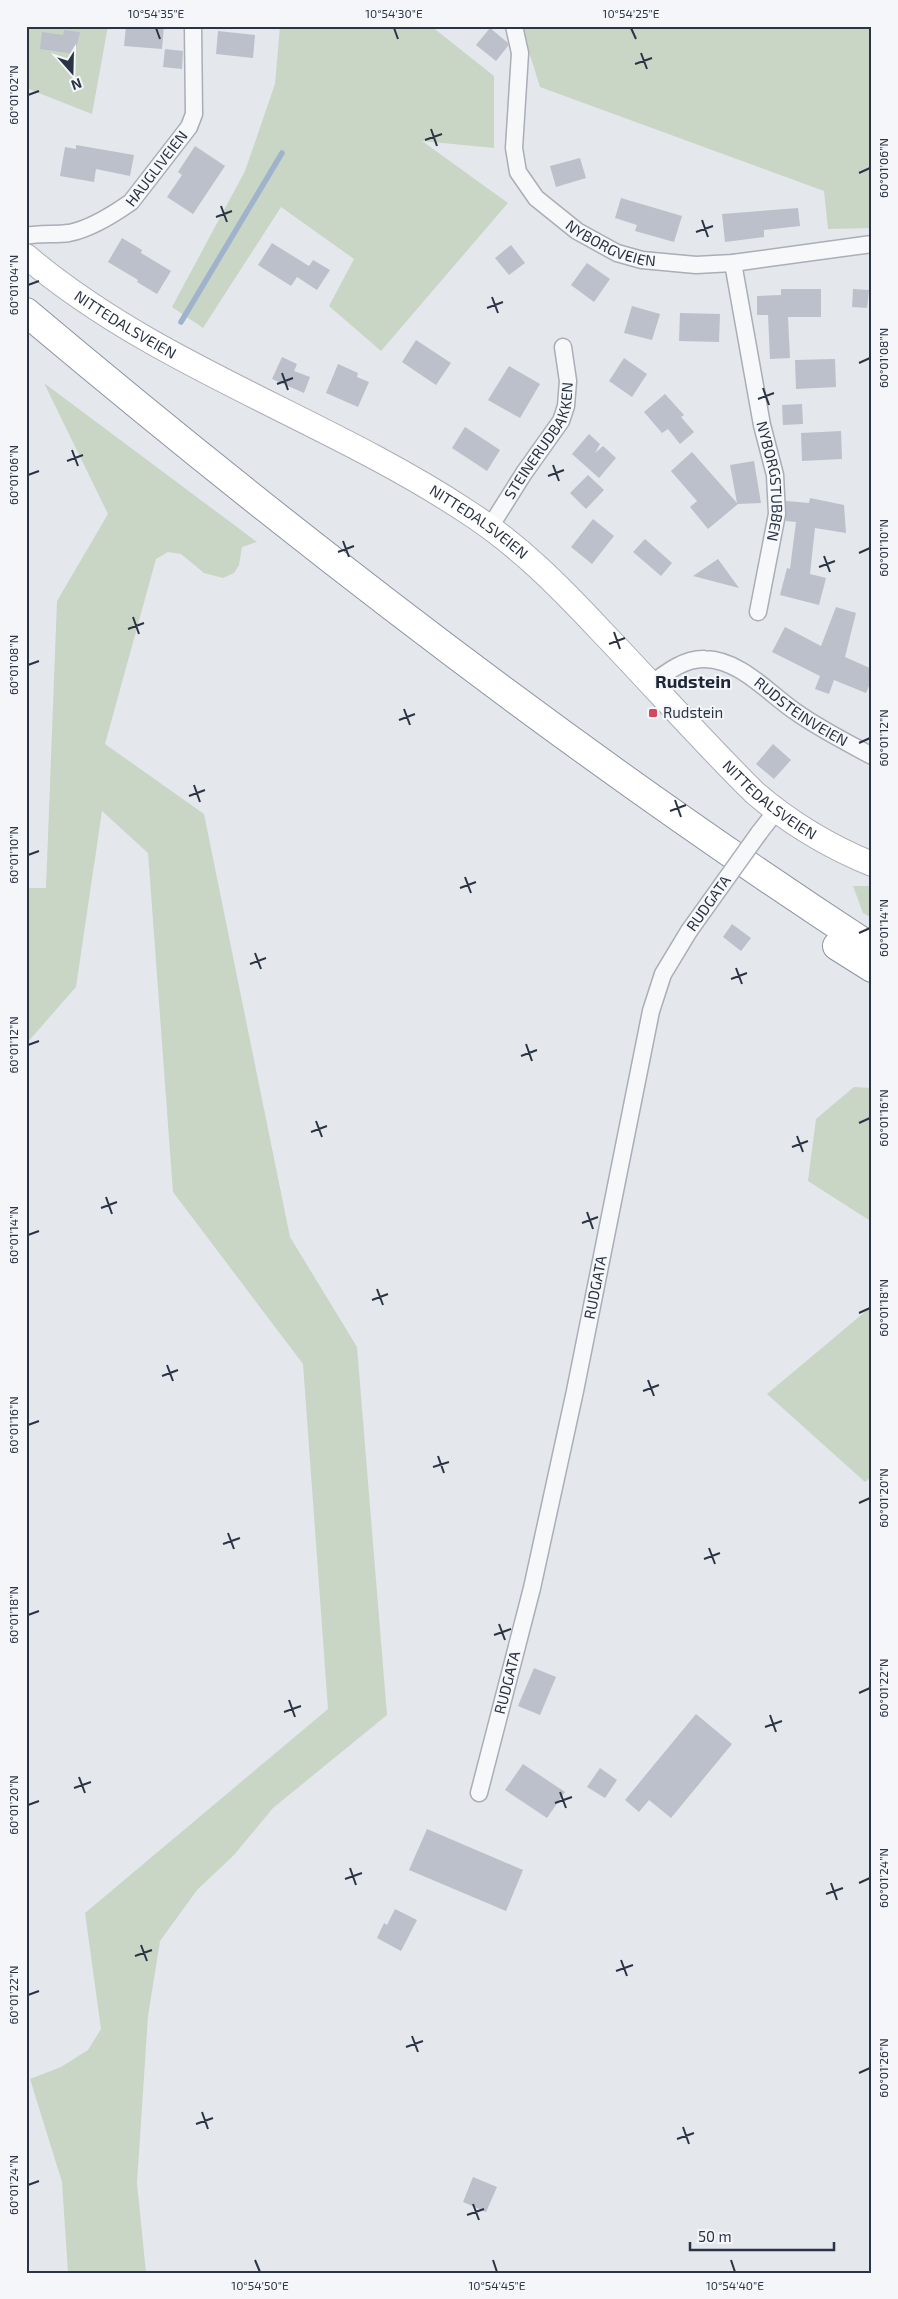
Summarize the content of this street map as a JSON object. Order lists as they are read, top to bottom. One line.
{"streets":{"main road":["NITTEDALSVEIEN"],"street":["HAUGLIVEIEN","NYBORGVEIEN","STEINERUDBAKKEN","NYBORGSTUBBEN","RUDSTEINVEIEN","RUDGATA"]},"crossings":[["NYBORGVEIEN","NYBORGSTUBBEN"],["NITTEDALSVEIEN","STEINERUDBAKKEN"],["NITTEDALSVEIEN","RUDSTEINVEIEN"],["NITTEDALSVEIEN","RUDGATA"]],"districts":["Rudstein"],"places":{"transit":["Rudstein"]},"scale_bar":"50 m","north":"bottom","coordinates":["10°54'35\"E","10°54'30\"E","10°54'25\"E","60°01'02\"N","60°01'06\"N","60°01'04\"N","60°01'08\"N","60°01'10\"N","60°01'12\"N","60°01'14\"N","60°01'16\"N","60°01'18\"N","60°01'20\"N","60°01'22\"N","60°01'24\"N","60°01'26\"N","10°54'50\"E","10°54'45\"E","10°54'40\"E"]}
